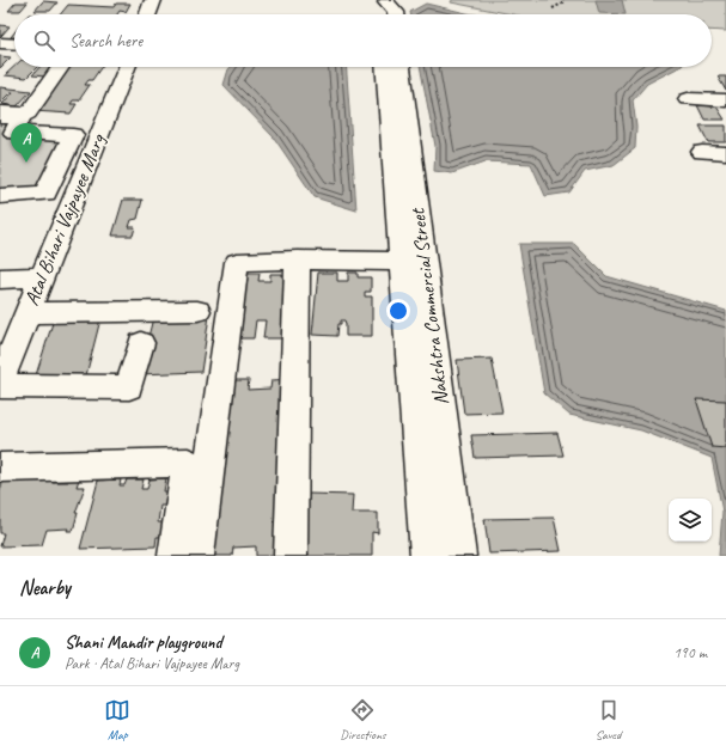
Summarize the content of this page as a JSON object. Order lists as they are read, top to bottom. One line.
{"streets":{"street":["Atal Bihari Vajpayee Marg","Nakshtra Commercial Street"]},"page":{"search":"Search here","pins":"A","heading":"Nearby","list":[{"mark":"A","name":"Shani Mandir playground","note":"Park · Atal Bihari Vajpayee Marg","value":"190 m"}],"nav":["Map","Directions","Saved"]}}
